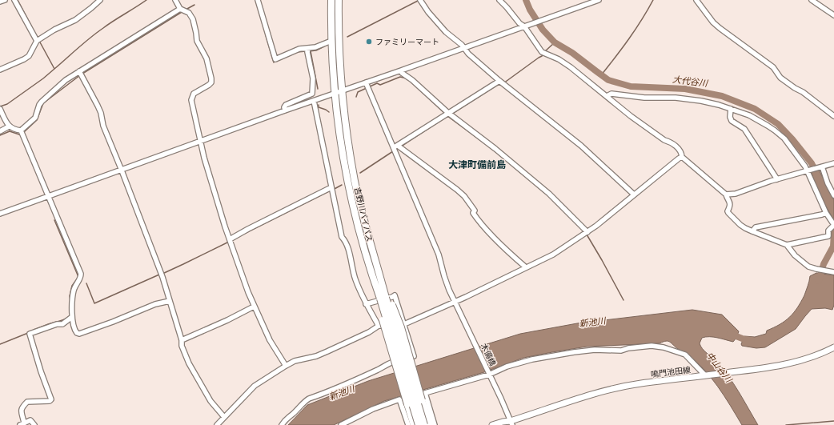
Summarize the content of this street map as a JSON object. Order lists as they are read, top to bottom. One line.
{"streets":{"highway":["吉野川バイパス"],"main road":["鳴門池田線"],"street":["木備橋"]},"crossings":[["木備橋","鳴門池田線"]],"districts":["大津町備前島"],"water":["大代谷川","新池川","中山谷川"],"places":["ファミリーマート"]}
